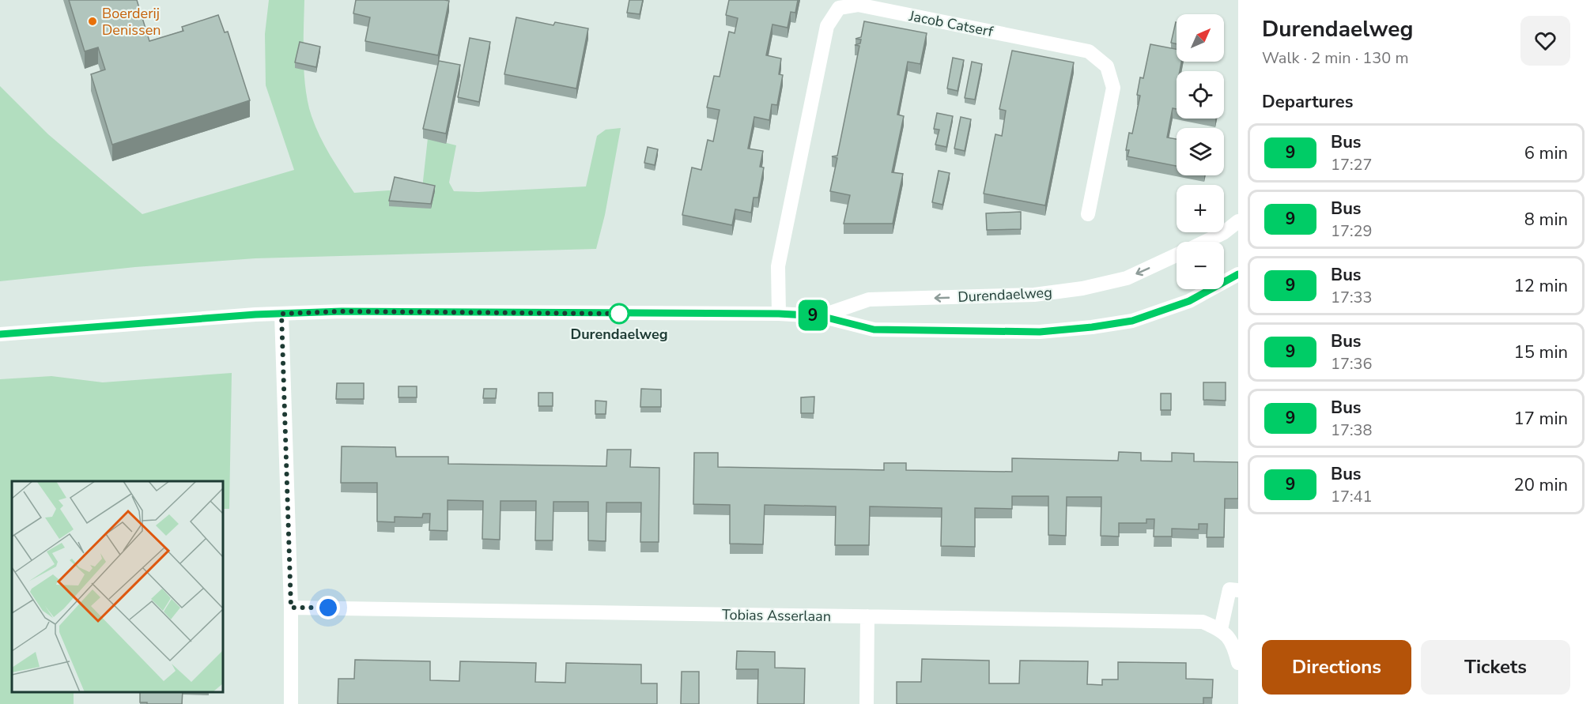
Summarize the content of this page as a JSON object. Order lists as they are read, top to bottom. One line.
{"streets":{"street":["Jacob Catserf","Durendaelweg","Tobias Asserlaan"]},"crossings":[["Jacob Catserf","Durendaelweg"]],"places":["Boerderij Denissen","Durendaelweg"],"lines":["bus line 9"],"north":"top right","page":{"on_map":"9","heading":[["Durendaelweg","Walk · 2 min · 130 m"],"Departures"],"map_buttons":["+","−"],"list":[{"mark":"9","name":"Bus","note":"17:27","value":"6 min"},{"mark":"9","name":"Bus","note":"17:29","value":"8 min"},{"mark":"9","name":"Bus","note":"17:33","value":"12 min"},{"mark":"9","name":"Bus","note":"17:36","value":"15 min"},{"mark":"9","name":"Bus","note":"17:38","value":"17 min"},{"mark":"9","name":"Bus","note":"17:41","value":"20 min"}],"buttons":["Directions","Tickets"]}}
